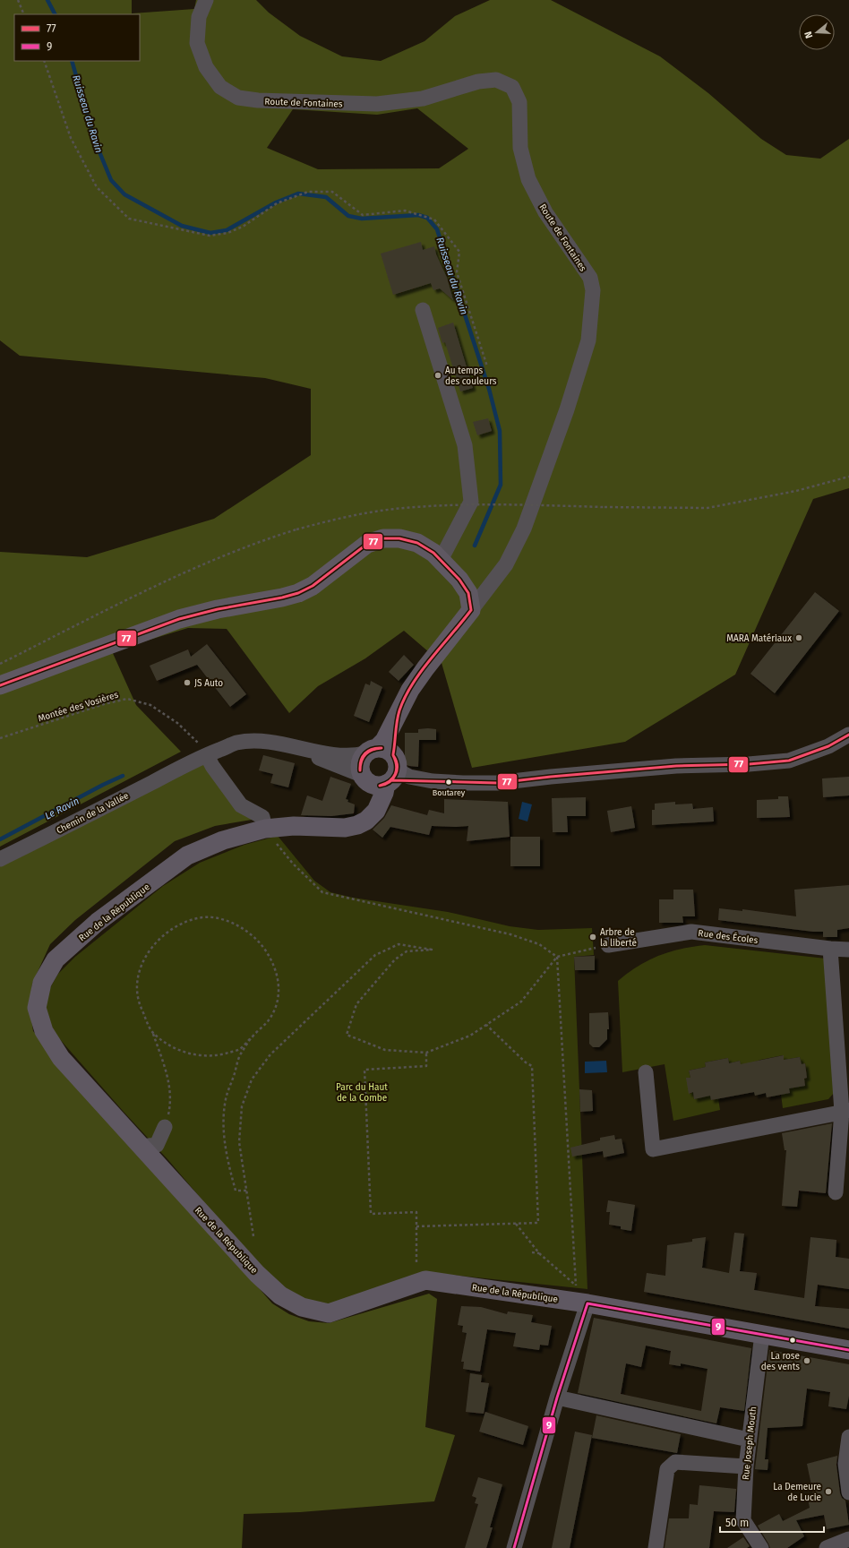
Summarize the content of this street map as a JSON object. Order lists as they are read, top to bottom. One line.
{"streets":{"main road":["Rue de la République"],"street":["Route de Fontaines","Chemin de la Vallée","Rue des Écoles","Rue Joseph Mouth"],"path":["Montée des Vosières"]},"crossings":[["Montée des Vosières","Chemin de la Vallée"],["Rue de la République","Rue Joseph Mouth"]],"water":["Ruisseau du Ravin","Le Ravin"],"parks":["Parc du Haut de la Combe"],"places":["Au temps des couleurs","MARA Matériaux","JS Auto","Boutarey","Arbre de la liberté","La rose des vents","La Demeure de Lucie"],"lines":["transit line 77","transit line 9"],"legend":["77","9"],"scale_bar":"50 m","north":"left"}
